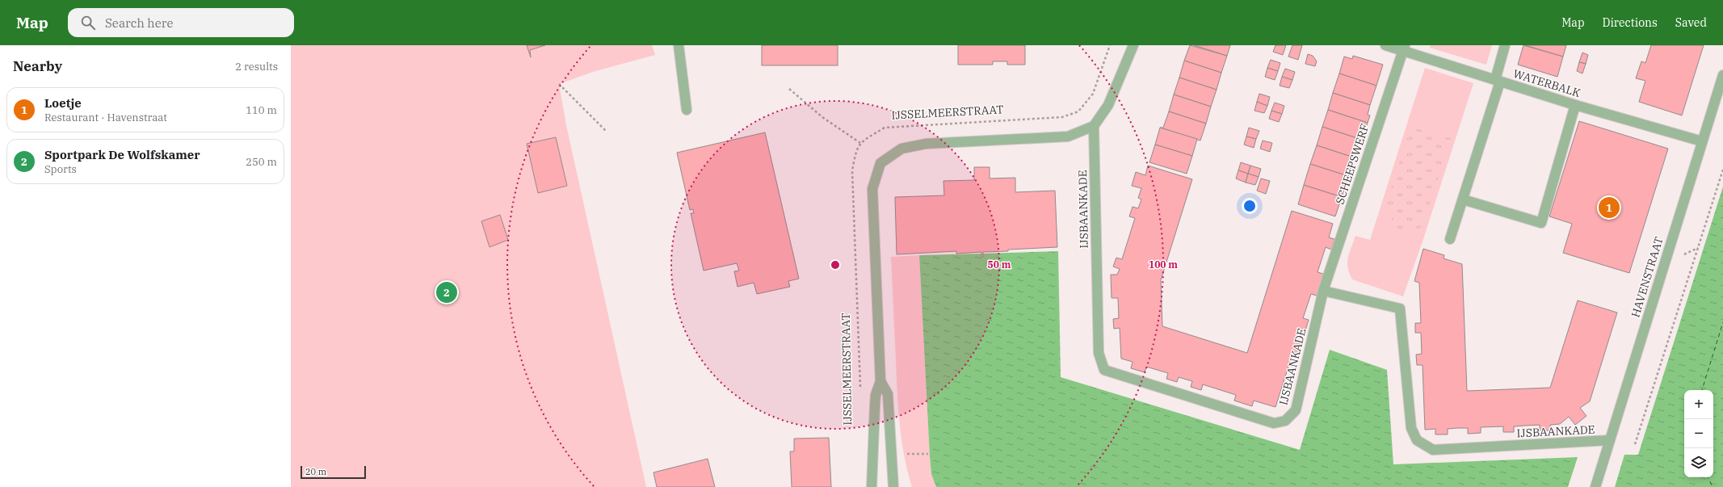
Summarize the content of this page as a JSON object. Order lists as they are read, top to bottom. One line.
{"streets":{"street":["WATERBALK","SCHEEPSWERF","IJSBAANKADE","HAVENSTRAAT"],"path":["IJSSELMEERSTRAAT"]},"crossings":[["WATERBALK","SCHEEPSWERF"],["WATERBALK","HAVENSTRAAT"],["SCHEEPSWERF","IJSBAANKADE"],["IJSBAANKADE","HAVENSTRAAT"]],"scale_bar":"20 m","page":{"header":"Map","search":"Search here","nav":["Map","Directions","Saved"],"heading":["Nearby","2 results"],"list":[{"mark":"1","name":"Loetje","note":"Restaurant · Havenstraat","value":"110 m"},{"mark":"2","name":"Sportpark De Wolfskamer","note":"Sports","value":"250 m"}],"pins":["1","2"],"map_buttons":["+","−"],"scale":"20 m"},"rings":["50 m","100 m"]}
